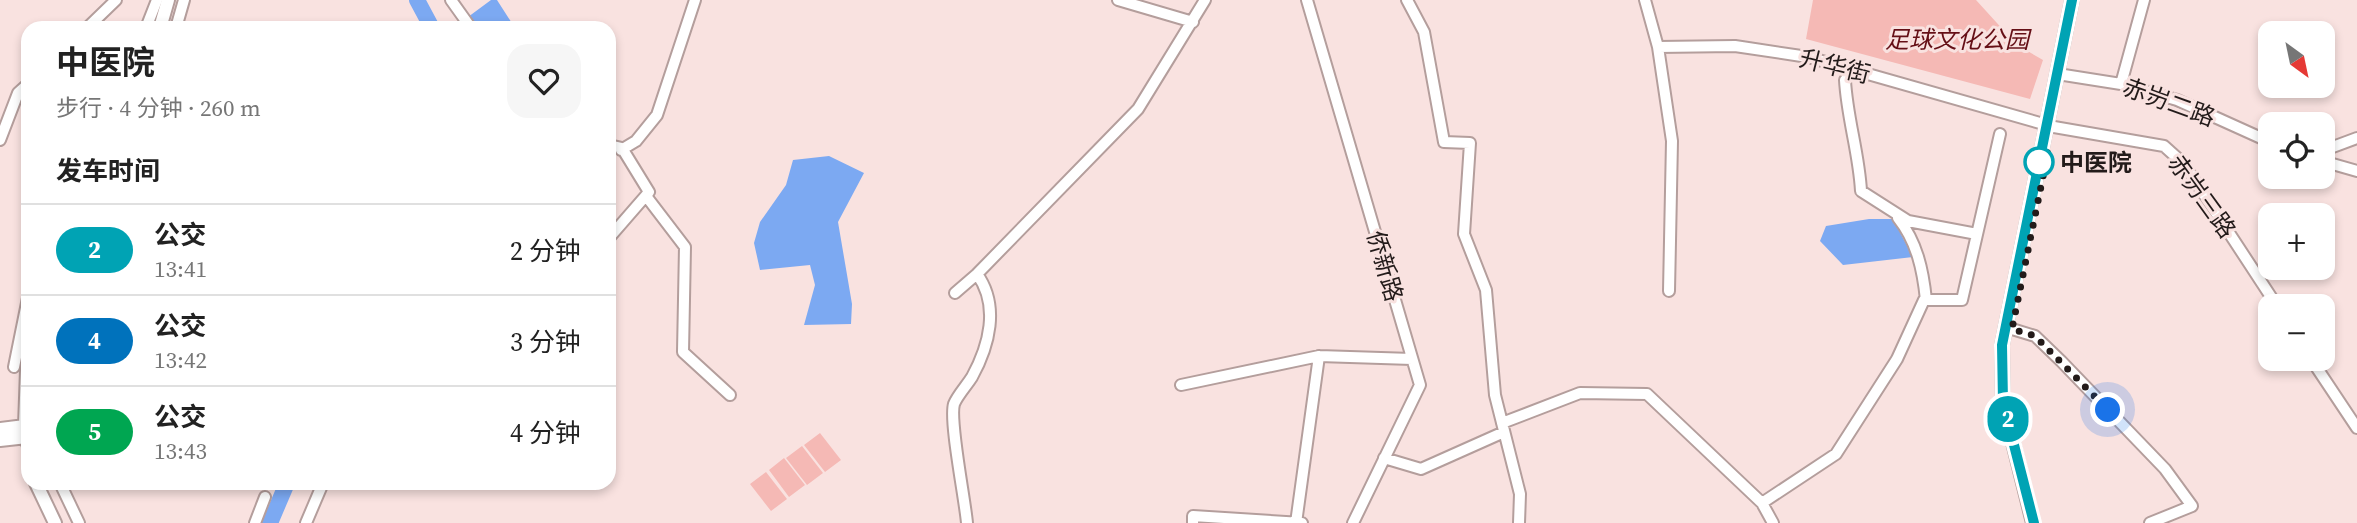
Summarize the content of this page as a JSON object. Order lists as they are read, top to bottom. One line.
{"streets":{"street":["升华街","赤岃二路","赤岃三路","侨新路"]},"crossings":[["升华街","赤岃三路"]],"parks":["足球文化公园"],"places":["中医院"],"lines":["bus line 2"],"north":"bottom right","page":{"on_map":"2","map_buttons":["+","−"],"heading":[["中医院","步行 · 4 分钟 · 260 m"],"发车时间"],"list":[{"mark":"2","name":"公交","note":"13:41","value":"2 分钟"},{"mark":"4","name":"公交","note":"13:42","value":"3 分钟"},{"mark":"5","name":"公交","note":"13:43","value":"4 分钟"}]}}
